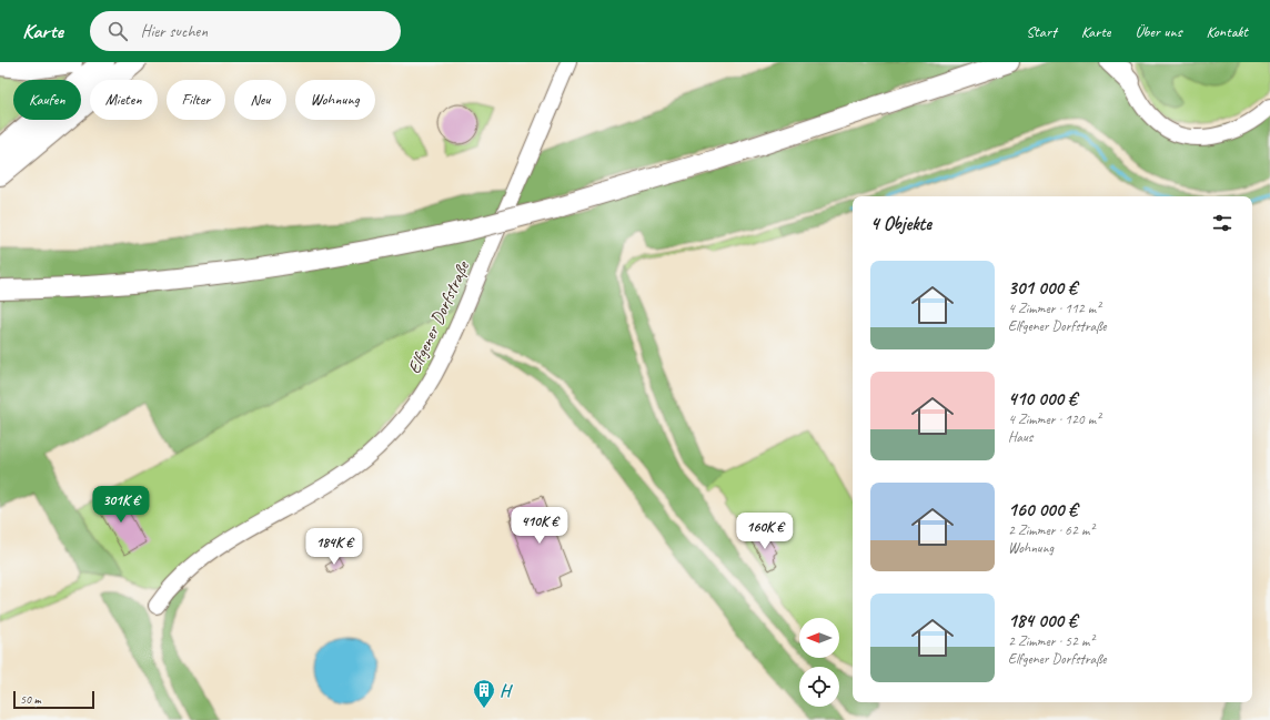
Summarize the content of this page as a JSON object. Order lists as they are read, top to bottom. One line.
{"streets":{"street":["Elfgener Dorfstraße"]},"places":{"building":["H"]},"scale_bar":"50 m","north":"left","page":{"header":"Karte","search":"Hier suchen","nav":["Start","Karte","Über uns","Kontakt"],"chip":["Kaufen","Mieten","Filter","Neu","Wohnung"],"heading":"4 Objekte","list":[{"name":"301 000 €","note":"4 Zimmer · 112 m² · Elfgener Dorfstraße"},{"name":"410 000 €","note":"4 Zimmer · 120 m² · Haus"},{"name":"160 000 €","note":"2 Zimmer · 62 m² · Wohnung"},{"name":"184 000 €","note":"2 Zimmer · 52 m² · Elfgener Dorfstraße"}],"price":["301K €","410K €","160K €","184K €"],"scale":"50 m"}}
